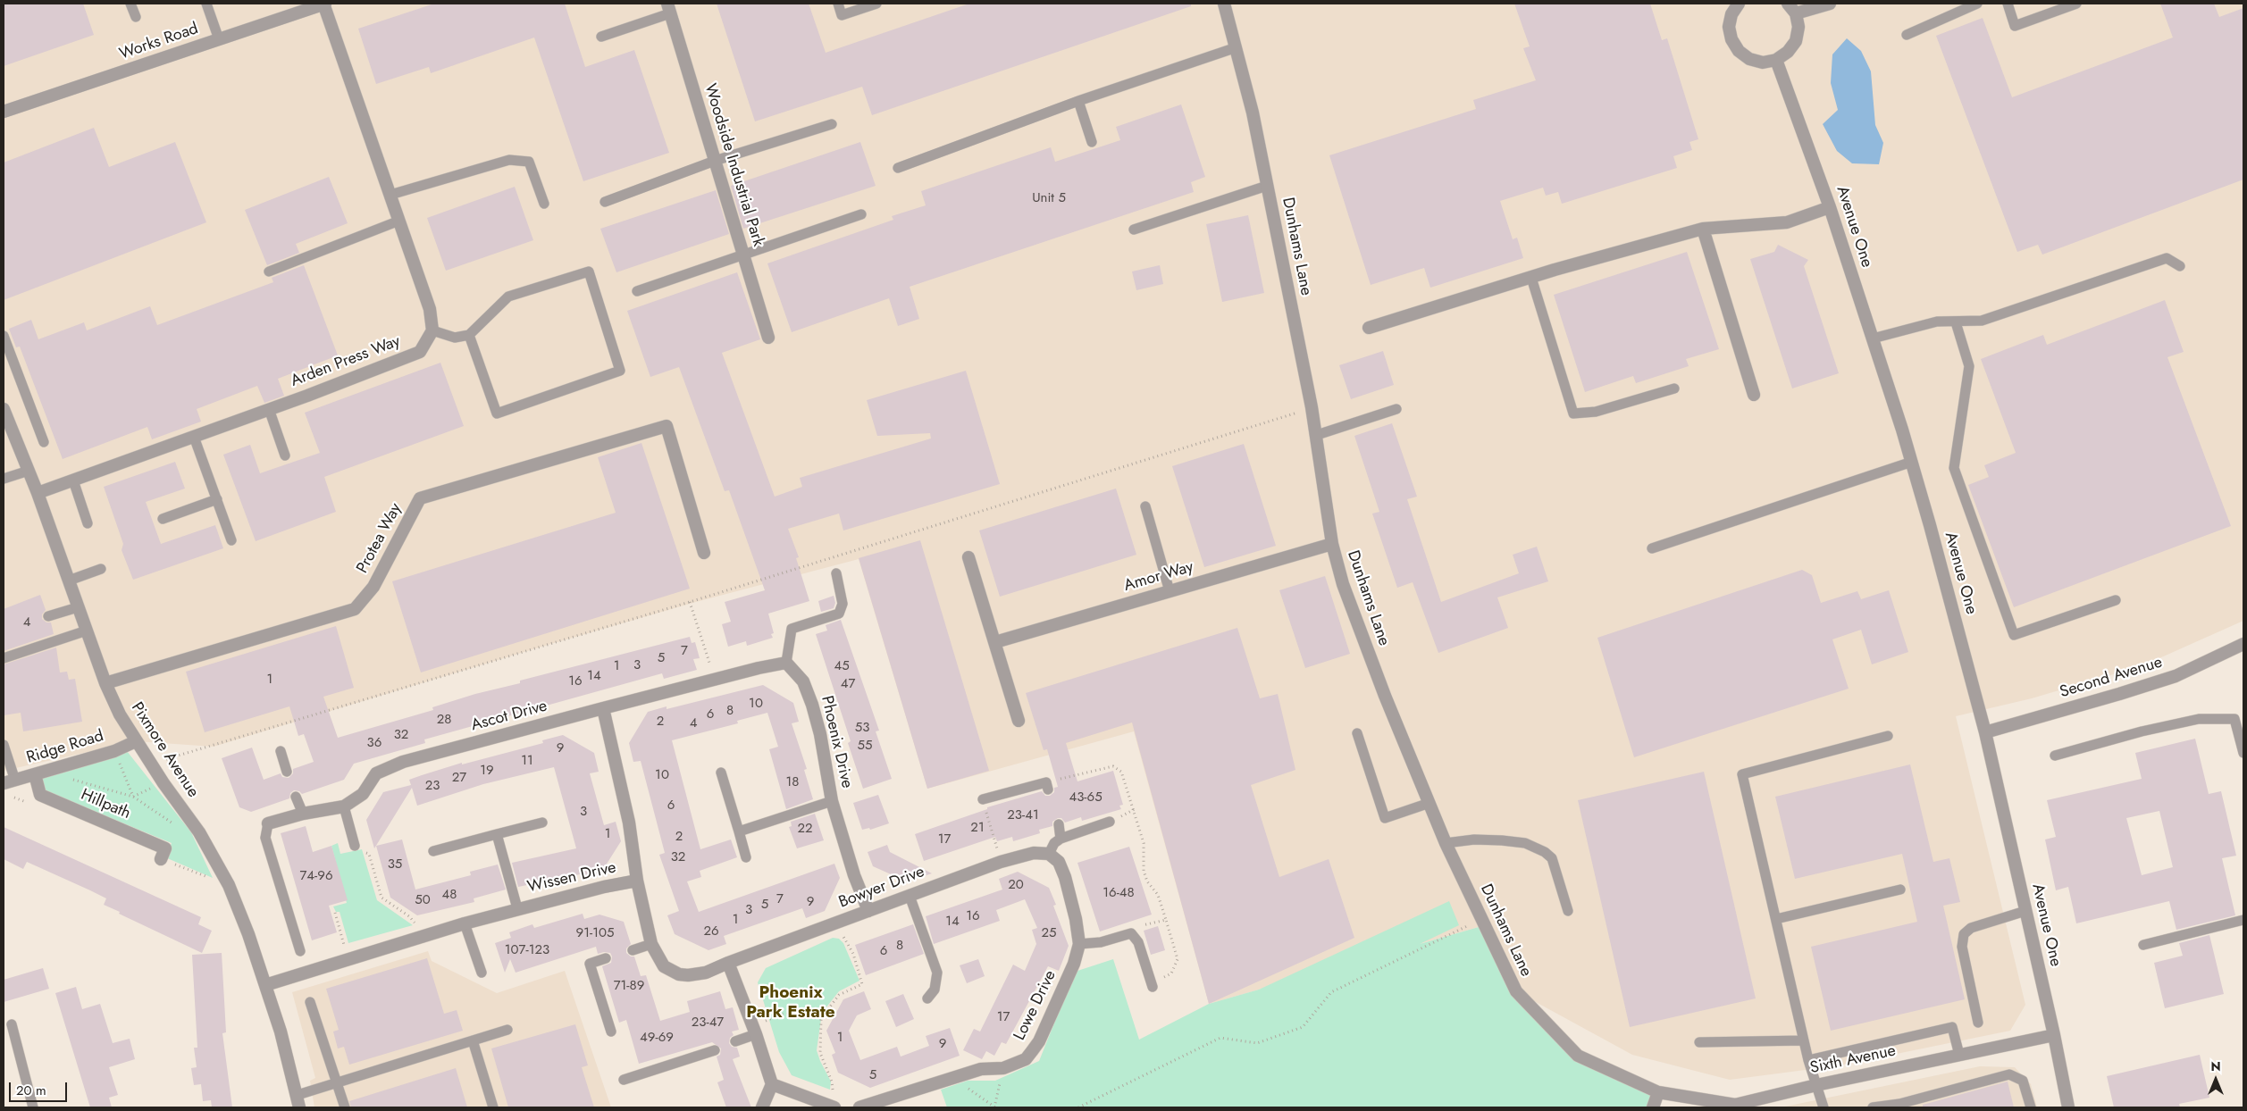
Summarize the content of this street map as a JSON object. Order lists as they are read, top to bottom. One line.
{"streets":{"street":["Works Road","Woodside Industrial Park","Avenue One","Dunhams Lane","Arden Press Way","Protea Way","Amor Way","Second Avenue","Ascot Drive","Phoenix Drive","Ridge Road","Pixmore Avenue","Hillpath","Wissen Drive","Bowyer Drive","Lowe Drive","Sixth Avenue"]},"crossings":[["Avenue One","Second Avenue"],["Avenue One","Sixth Avenue"],["Dunhams Lane","Amor Way"],["Dunhams Lane","Sixth Avenue"],["Arden Press Way","Pixmore Avenue"],["Protea Way","Pixmore Avenue"],["Phoenix Drive","Bowyer Drive"],["Ridge Road","Pixmore Avenue"],["Ridge Road","Hillpath"],["Pixmore Avenue","Wissen Drive"],["Wissen Drive","Bowyer Drive"],["Bowyer Drive","Lowe Drive"]],"districts":["Phoenix Park Estate"],"house_numbers":["Unit 5","4","7","5","3","1","45","14","1","16","47","10","8","6","28","2","4","53","32","36","55","9","11","19","10","27","18","23","43-65","6","3","23-41","21","22","1","2","17","32","35","74-96","20","16-48","48","7","50","9","5","3","16","1","14","26","91-105","25","8","107-123","6","71-89","17","23-47","49-69","1","9","5"],"scale_bar":"20 m","north":"top"}
